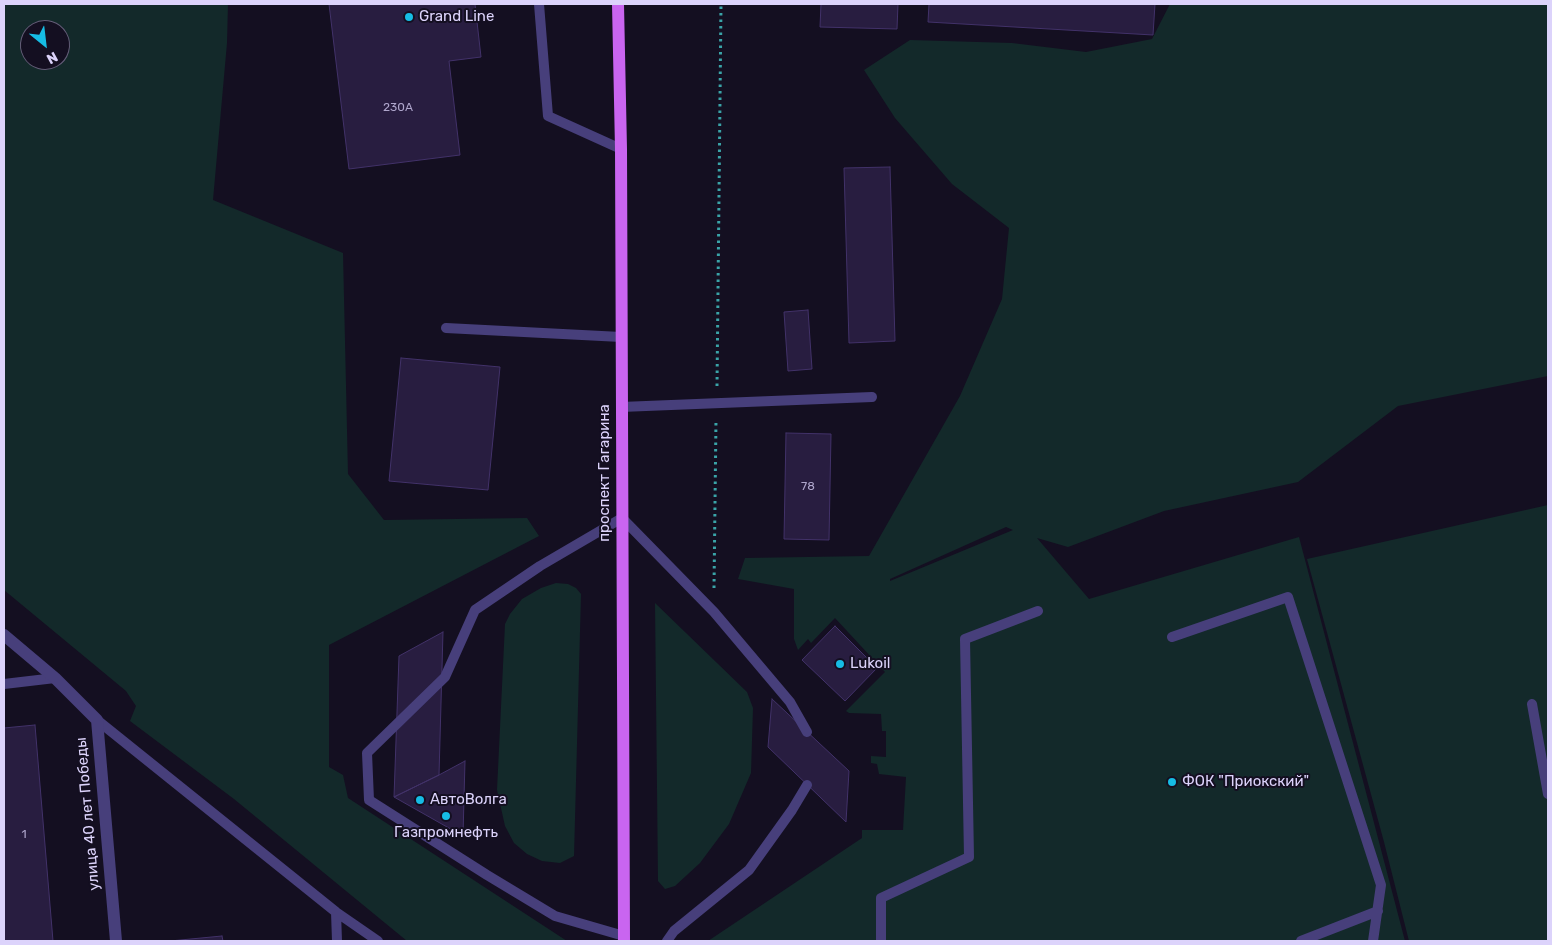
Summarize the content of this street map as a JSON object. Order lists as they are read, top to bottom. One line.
{"streets":{"main road":["проспект Гагарина"],"street":["улица 40 лет Победы"]},"places":["Grand Line","Lukoil","ФОК \"Приокский\"","АвтоВолга","Газпромнефть"],"house_numbers":["230А","78","1"],"north":"bottom right"}
